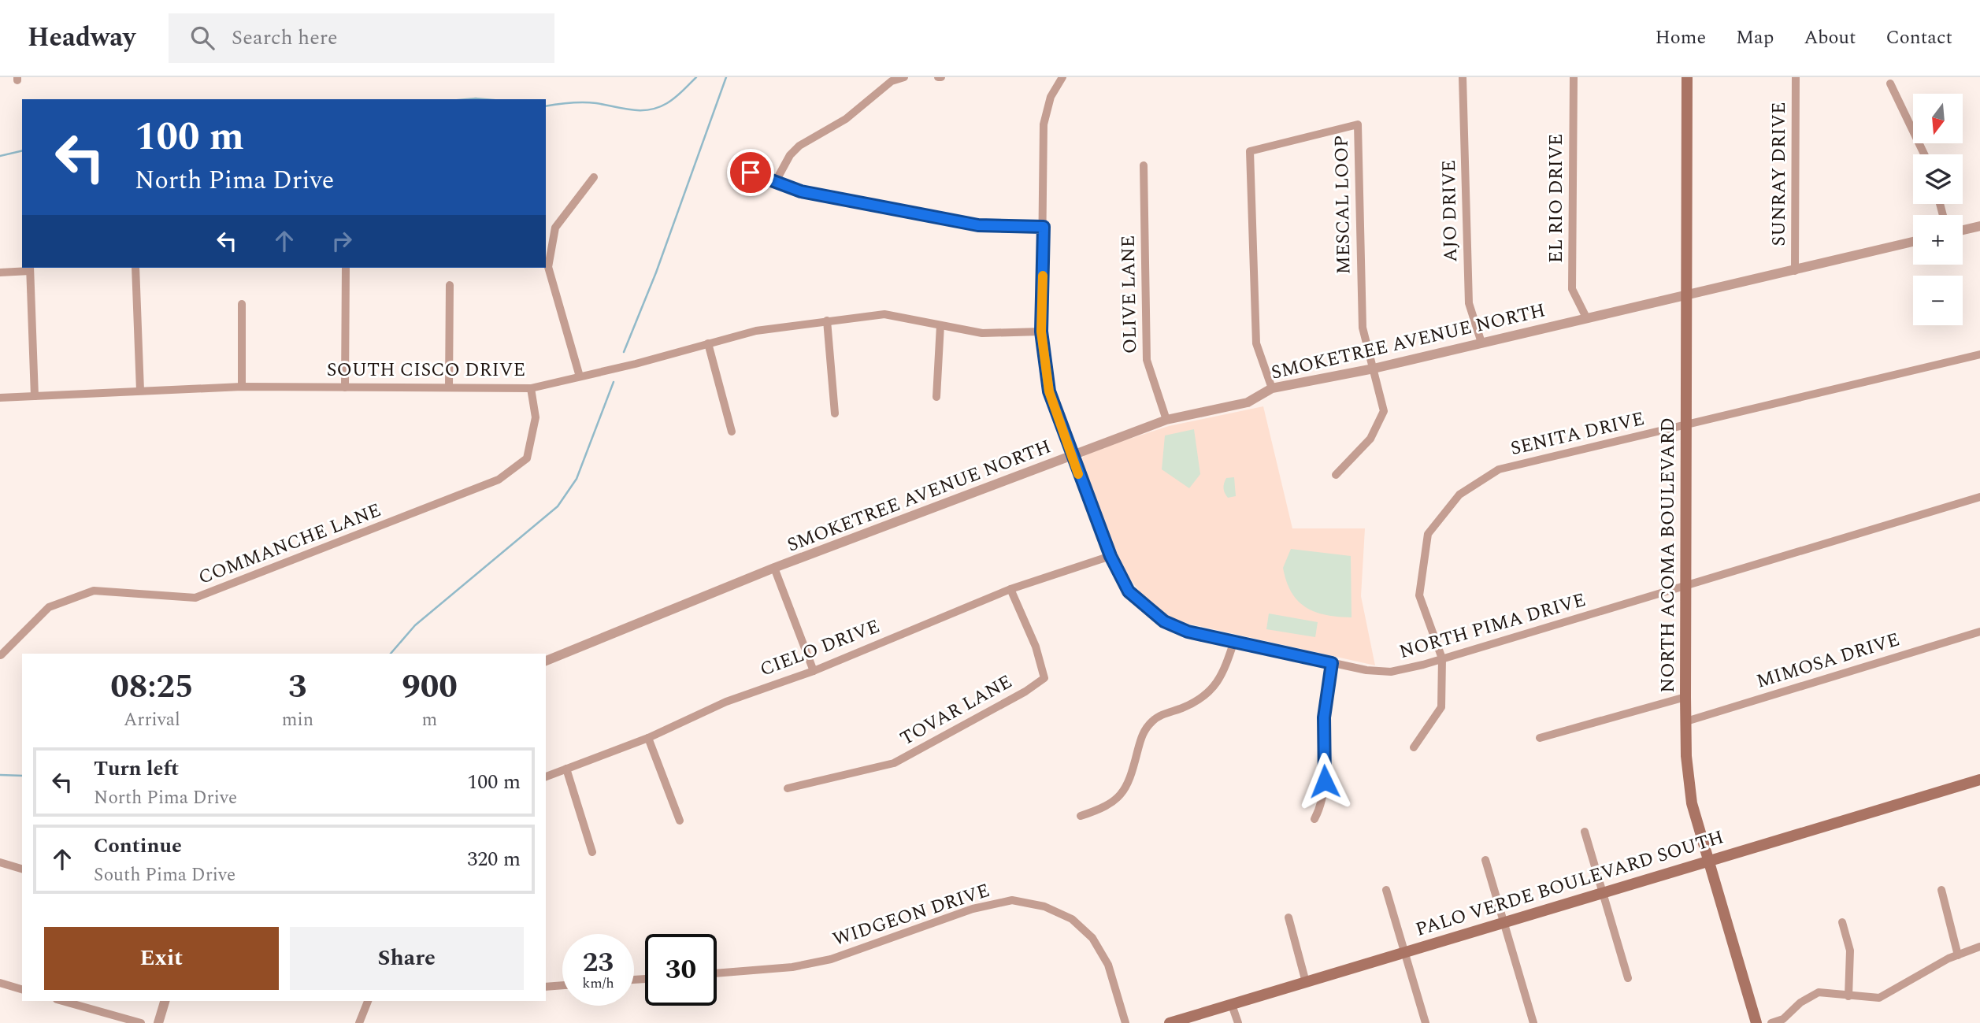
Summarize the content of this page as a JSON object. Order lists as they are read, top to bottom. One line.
{"streets":{"main road":["NORTH ACOMA BOULEVARD","PALO VERDE BOULEVARD SOUTH"],"street":["SUNRAY DRIVE","EL RIO DRIVE","MESCAL LOOP","AJO DRIVE","OLIVE LANE","SMOKETREE AVENUE NORTH","SOUTH CISCO DRIVE","SENITA DRIVE","COMMANCHE LANE","NORTH PIMA DRIVE","CIELO DRIVE","MIMOSA DRIVE","TOVAR LANE","WIDGEON DRIVE"]},"crossings":[["SUNRAY DRIVE","SMOKETREE AVENUE NORTH"],["EL RIO DRIVE","SMOKETREE AVENUE NORTH"],["MESCAL LOOP","SMOKETREE AVENUE NORTH"],["AJO DRIVE","SMOKETREE AVENUE NORTH"],["OLIVE LANE","SMOKETREE AVENUE NORTH"],["SMOKETREE AVENUE NORTH","NORTH ACOMA BOULEVARD"],["SMOKETREE AVENUE NORTH","NORTH PIMA DRIVE"],["SOUTH CISCO DRIVE","COMMANCHE LANE"],["SOUTH CISCO DRIVE","NORTH PIMA DRIVE"],["SENITA DRIVE","NORTH ACOMA BOULEVARD"],["SENITA DRIVE","NORTH PIMA DRIVE"],["NORTH ACOMA BOULEVARD","NORTH PIMA DRIVE"],["NORTH ACOMA BOULEVARD","MIMOSA DRIVE"],["NORTH ACOMA BOULEVARD","PALO VERDE BOULEVARD SOUTH"],["NORTH PIMA DRIVE","CIELO DRIVE"],["CIELO DRIVE","TOVAR LANE"]],"north":"bottom","page":{"header":"Headway","search":"Search here","nav":["Home","Map","About","Contact"],"map_buttons":["+","−"],"turn":["100 m","North Pima Drive"],"eta":["08:25","Arrival","3","min","900","m"],"list":[{"name":"Turn left","note":"North Pima Drive","value":"100 m"},{"name":"Continue","note":"South Pima Drive","value":"320 m"}],"buttons":["Exit","Share"],"speed":"23 km/h","limit":"30"}}
